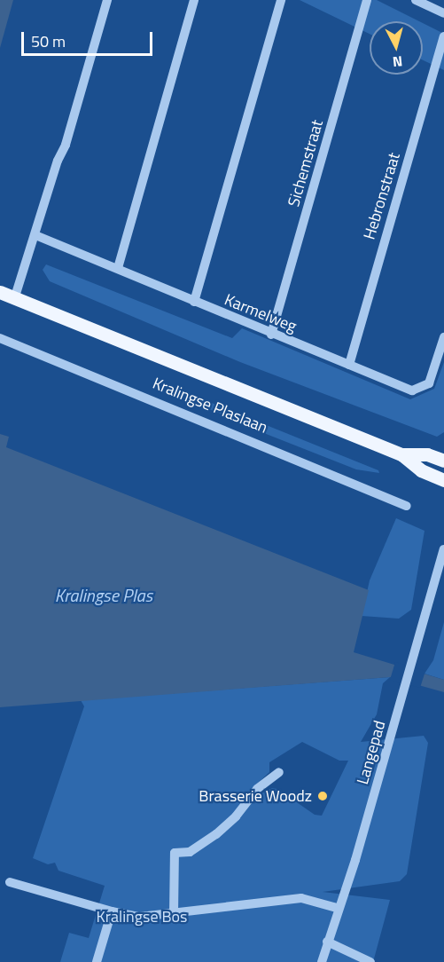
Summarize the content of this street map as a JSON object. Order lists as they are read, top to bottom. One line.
{"streets":{"main road":["Kralingse Plaslaan"],"street":["Sichemstraat","Hebronstraat","Karmelweg","Langepad"]},"crossings":[["Sichemstraat","Karmelweg"],["Hebronstraat","Karmelweg"]],"water":["Kralingse Plas"],"parks":["Kralingse Bos"],"places":["Brasserie Woodz"],"scale_bar":"50 m","north":"bottom"}
